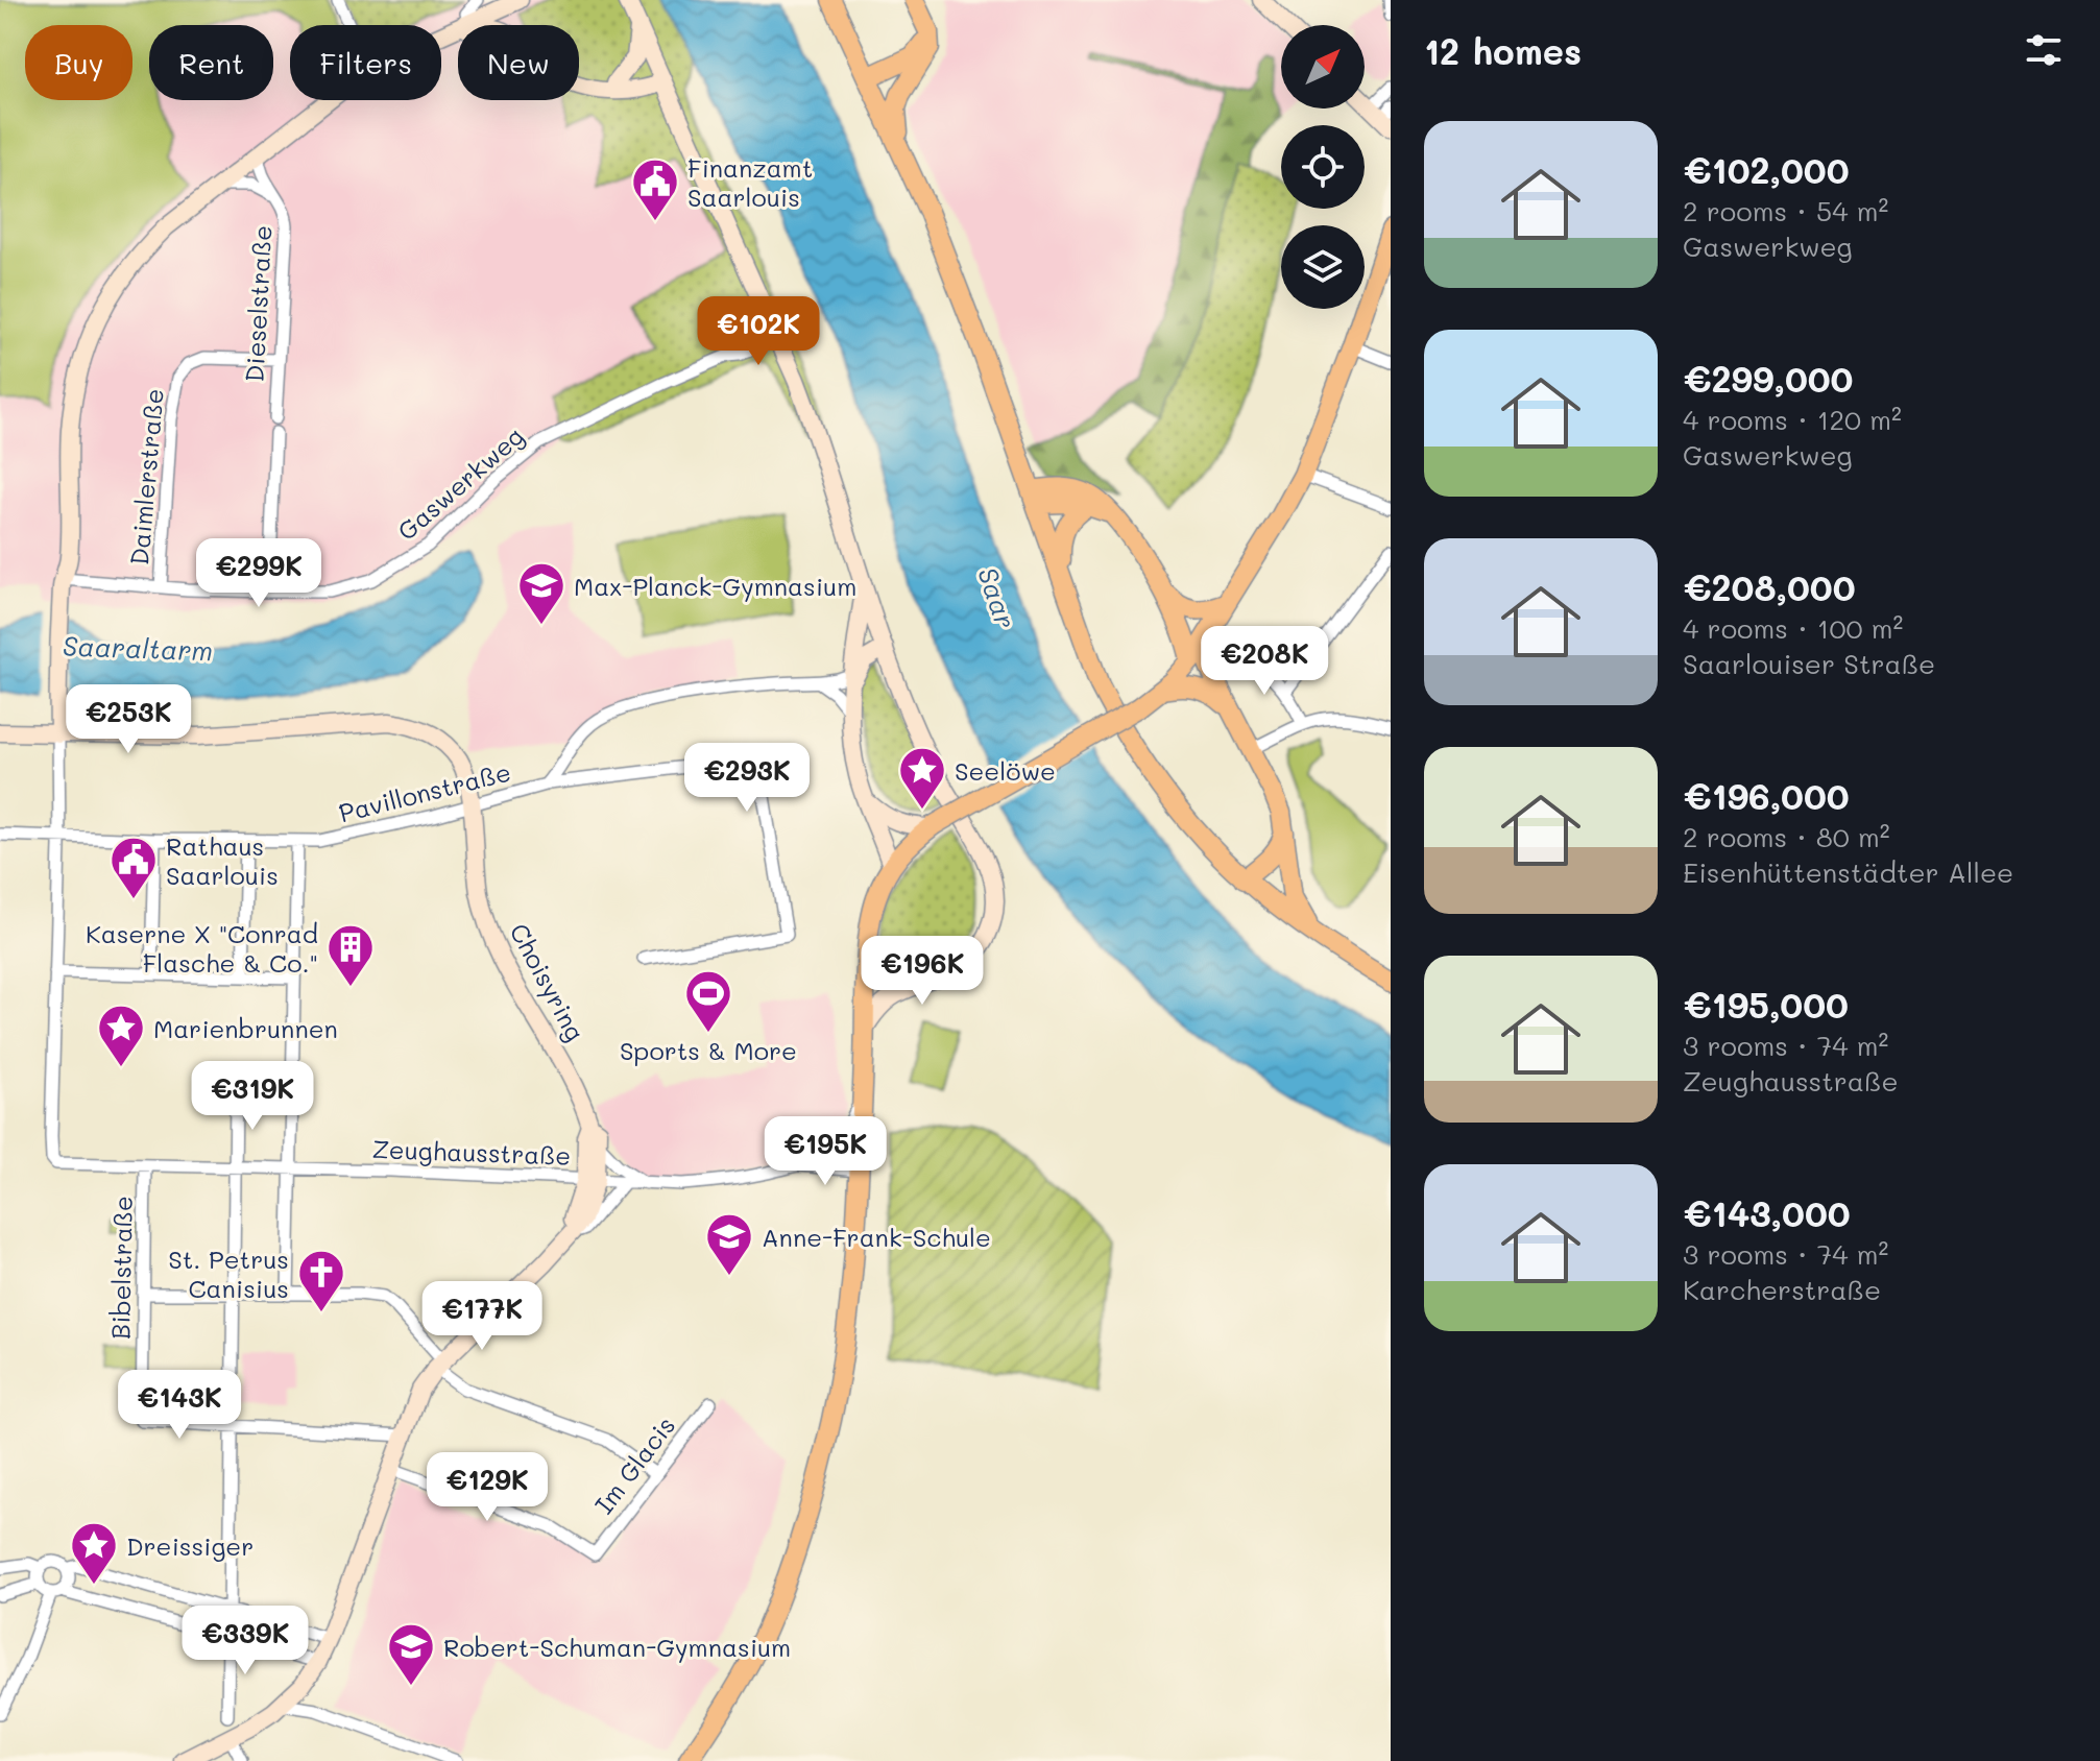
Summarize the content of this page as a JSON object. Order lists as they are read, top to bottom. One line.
{"streets":{"street":["Dieselstraße","Daimlerstraße","Gaswerkweg","Pavillonstraße","Choisyring","Zeughausstraße","Bibelstraße","Im Glacis"]},"crossings":[["Dieselstraße","Daimlerstraße"],["Daimlerstraße","Gaswerkweg"],["Pavillonstraße","Choisyring"],["Choisyring","Zeughausstraße"],["Zeughausstraße","Bibelstraße"]],"water":["Saar","Saaraltarm"],"places":{"public building":["Finanzamt Saarlouis","Rathaus Saarlouis"],"school or university":["Max-Planck-Gymnasium","Anne-Frank-Schule","Robert-Schuman-Gymnasium"],"place":["Seelöwe","Marienbrunnen","Dreissiger"],"building":["Kaserne X \"Conrad Flasche & Co.\""],"sports":["Sports & More"],"church":["St. Petrus Canisius"]},"north":"top right","page":{"heading":"12 homes","chip":["Buy","Rent","Filters","New"],"list":[{"name":"€102,000","note":"2 rooms · 54 m² · Gaswerkweg"},{"name":"€299,000","note":"4 rooms · 120 m² · Gaswerkweg"},{"name":"€208,000","note":"4 rooms · 100 m² · Saarlouiser Straße"},{"name":"€196,000","note":"2 rooms · 80 m² · Eisenhüttenstädter Allee"},{"name":"€195,000","note":"3 rooms · 74 m² · Zeughausstraße"},{"name":"€143,000","note":"3 rooms · 74 m² · Karcherstraße"}],"price":["€102K","€299K","€208K","€253K","€293K","€196K","€319K","€195K","€177K","€143K","€129K","€339K"]}}
